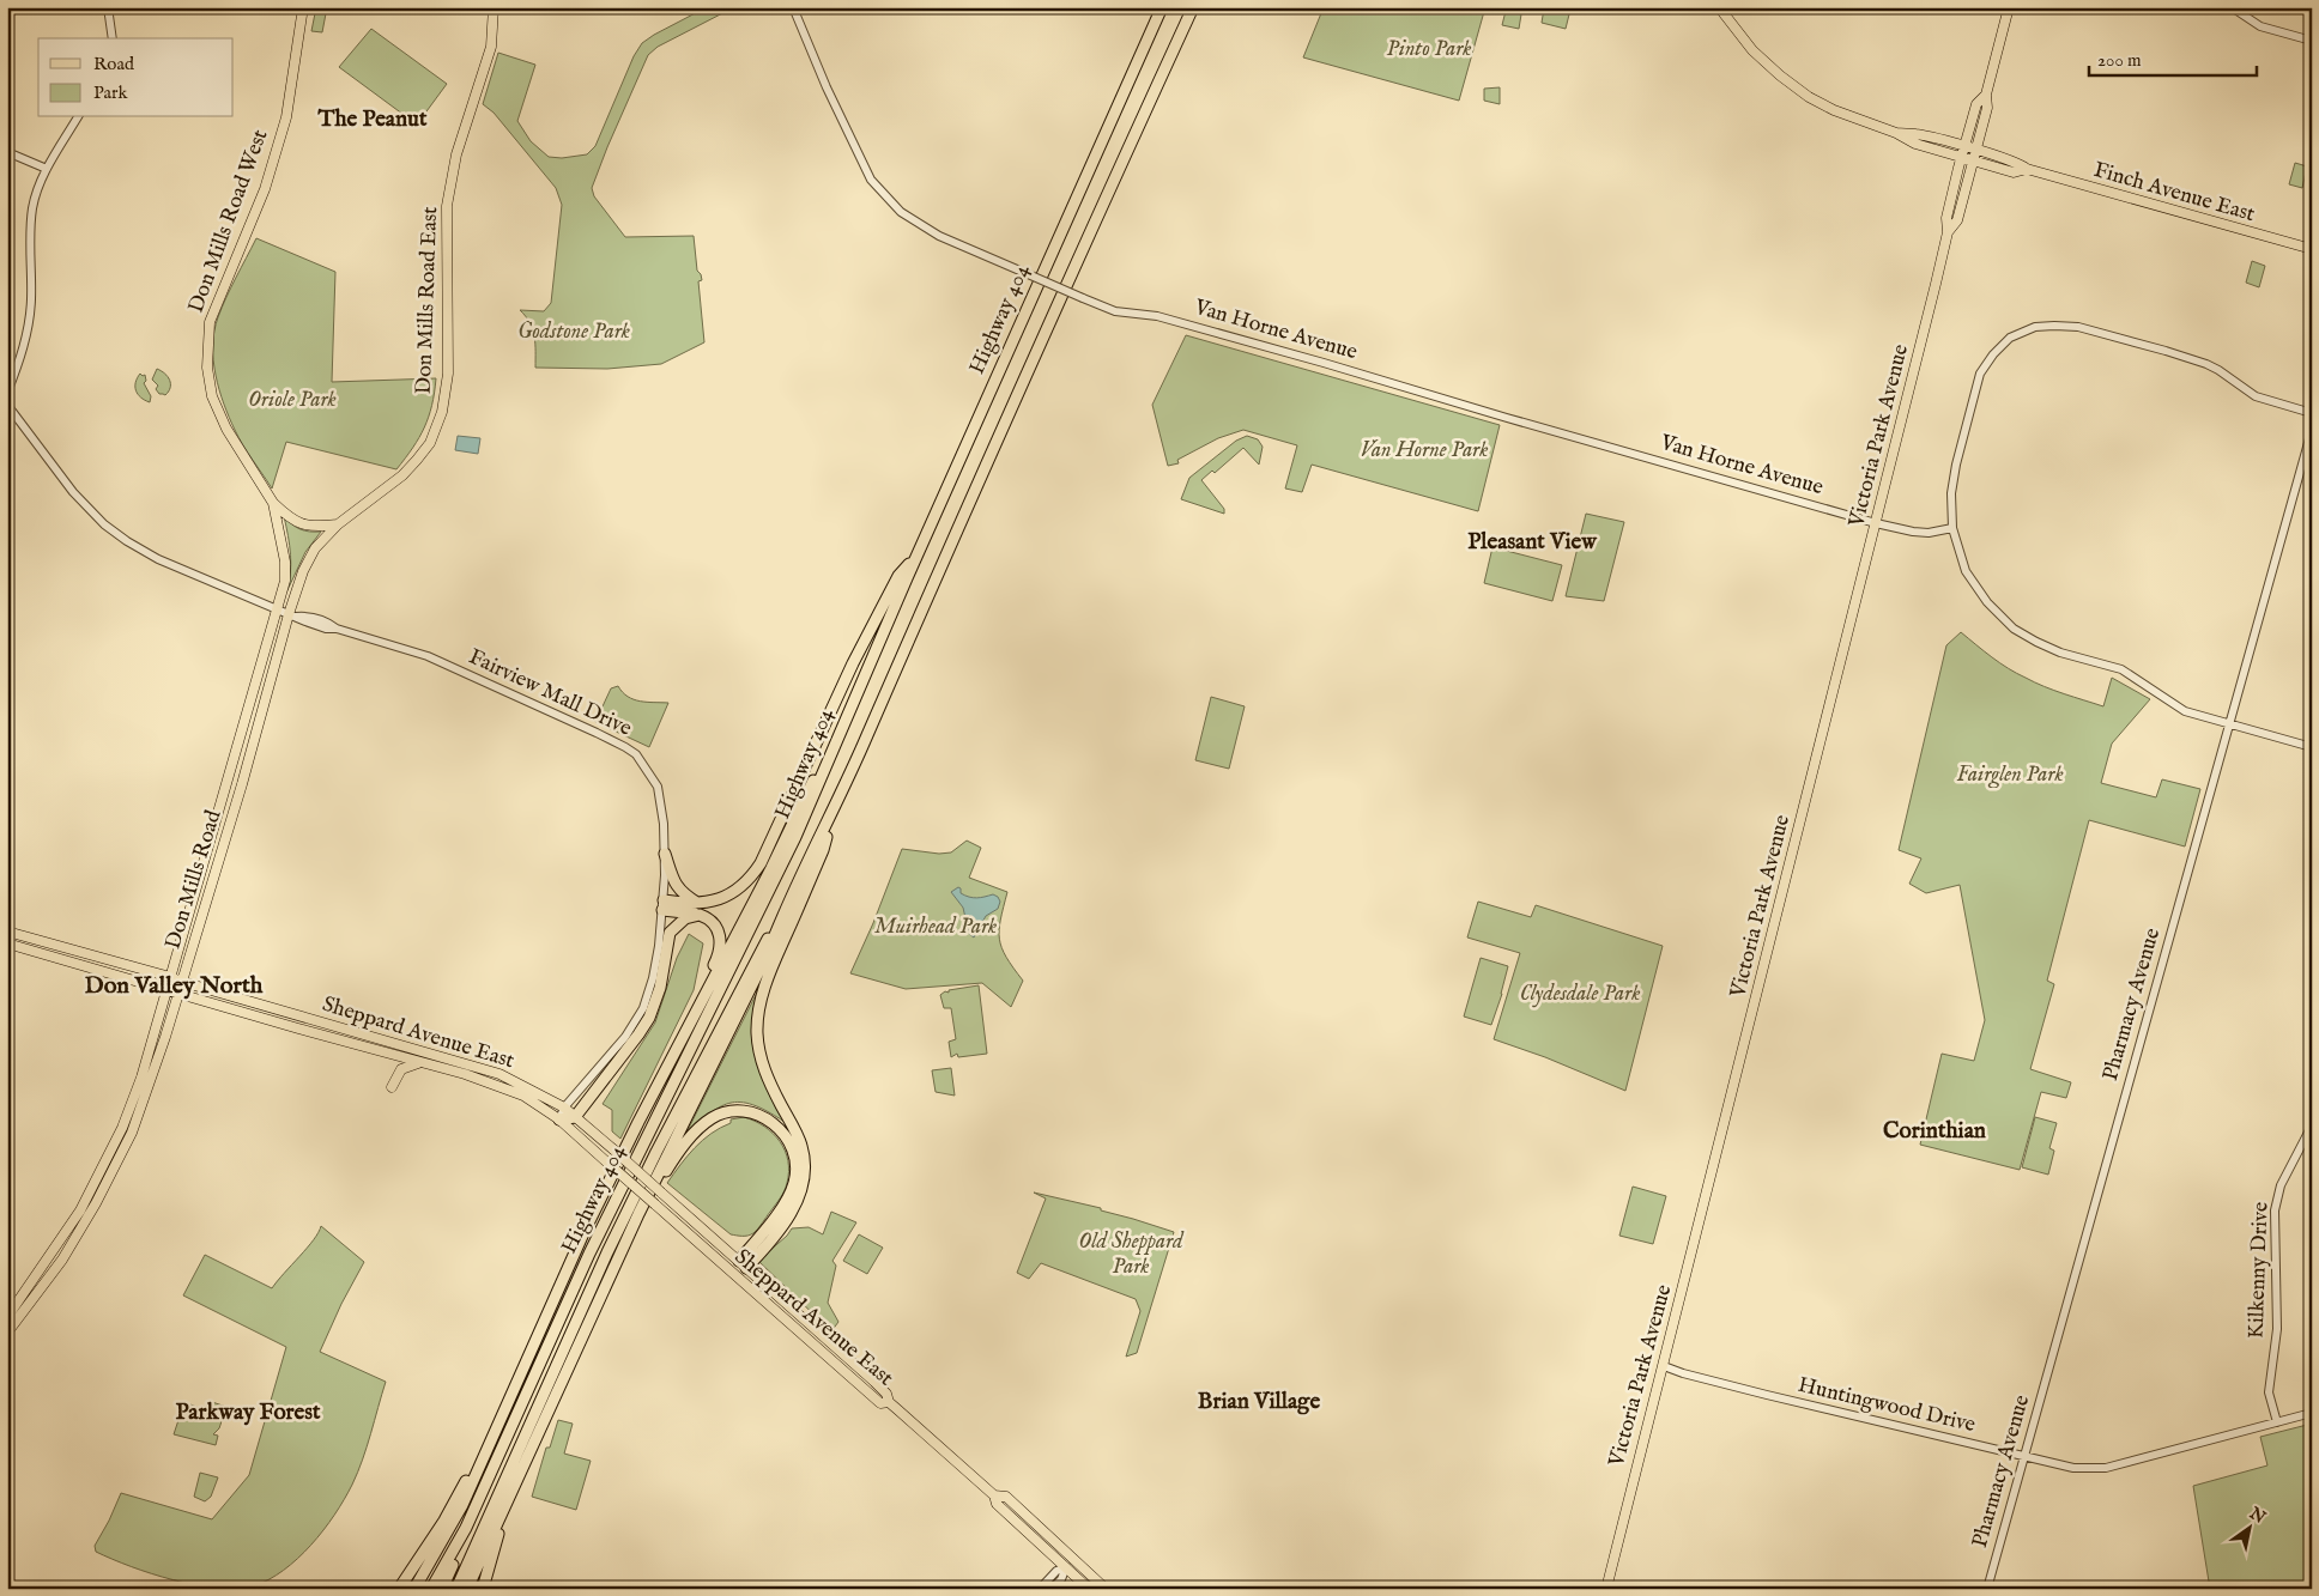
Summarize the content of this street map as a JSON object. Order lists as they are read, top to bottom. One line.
{"streets":{"highway":["Highway 404"],"main road":["Finch Avenue East","Don Mills Road West","Don Mills Road East","Victoria Park Avenue","Don Mills Road","Sheppard Avenue East"],"street":["Van Horne Avenue","Fairview Mall Drive","Pharmacy Avenue","Kilkenny Drive","Huntingwood Drive"]},"crossings":[["Finch Avenue East","Victoria Park Avenue"],["Don Mills Road West","Fairview Mall Drive"],["Don Mills Road West","Don Mills Road"],["Don Mills Road East","Fairview Mall Drive"],["Don Mills Road East","Don Mills Road"],["Van Horne Avenue","Victoria Park Avenue"],["Victoria Park Avenue","Huntingwood Drive"],["Fairview Mall Drive","Don Mills Road"],["Fairview Mall Drive","Sheppard Avenue East"],["Don Mills Road","Sheppard Avenue East"],["Pharmacy Avenue","Huntingwood Drive"],["Kilkenny Drive","Huntingwood Drive"]],"districts":["The Peanut","Pleasant View","Don Valley North","Corinthian","Brian Village","Parkway Forest"],"parks":["Pinto Park","Godstone Park","Oriole Park","Van Horne Park","Fairglen Park","Muirhead Park","Clydesdale Park","Old Sheppard Park"],"legend":["Road","Park"],"scale_bar":"200 m","north":"top right"}
